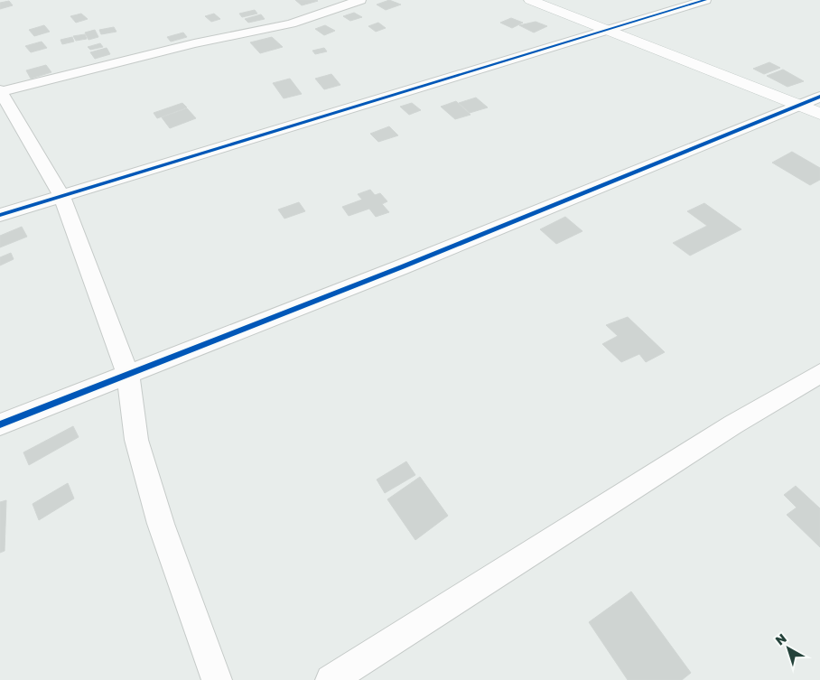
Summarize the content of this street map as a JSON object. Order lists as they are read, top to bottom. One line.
{"north":"top left"}
